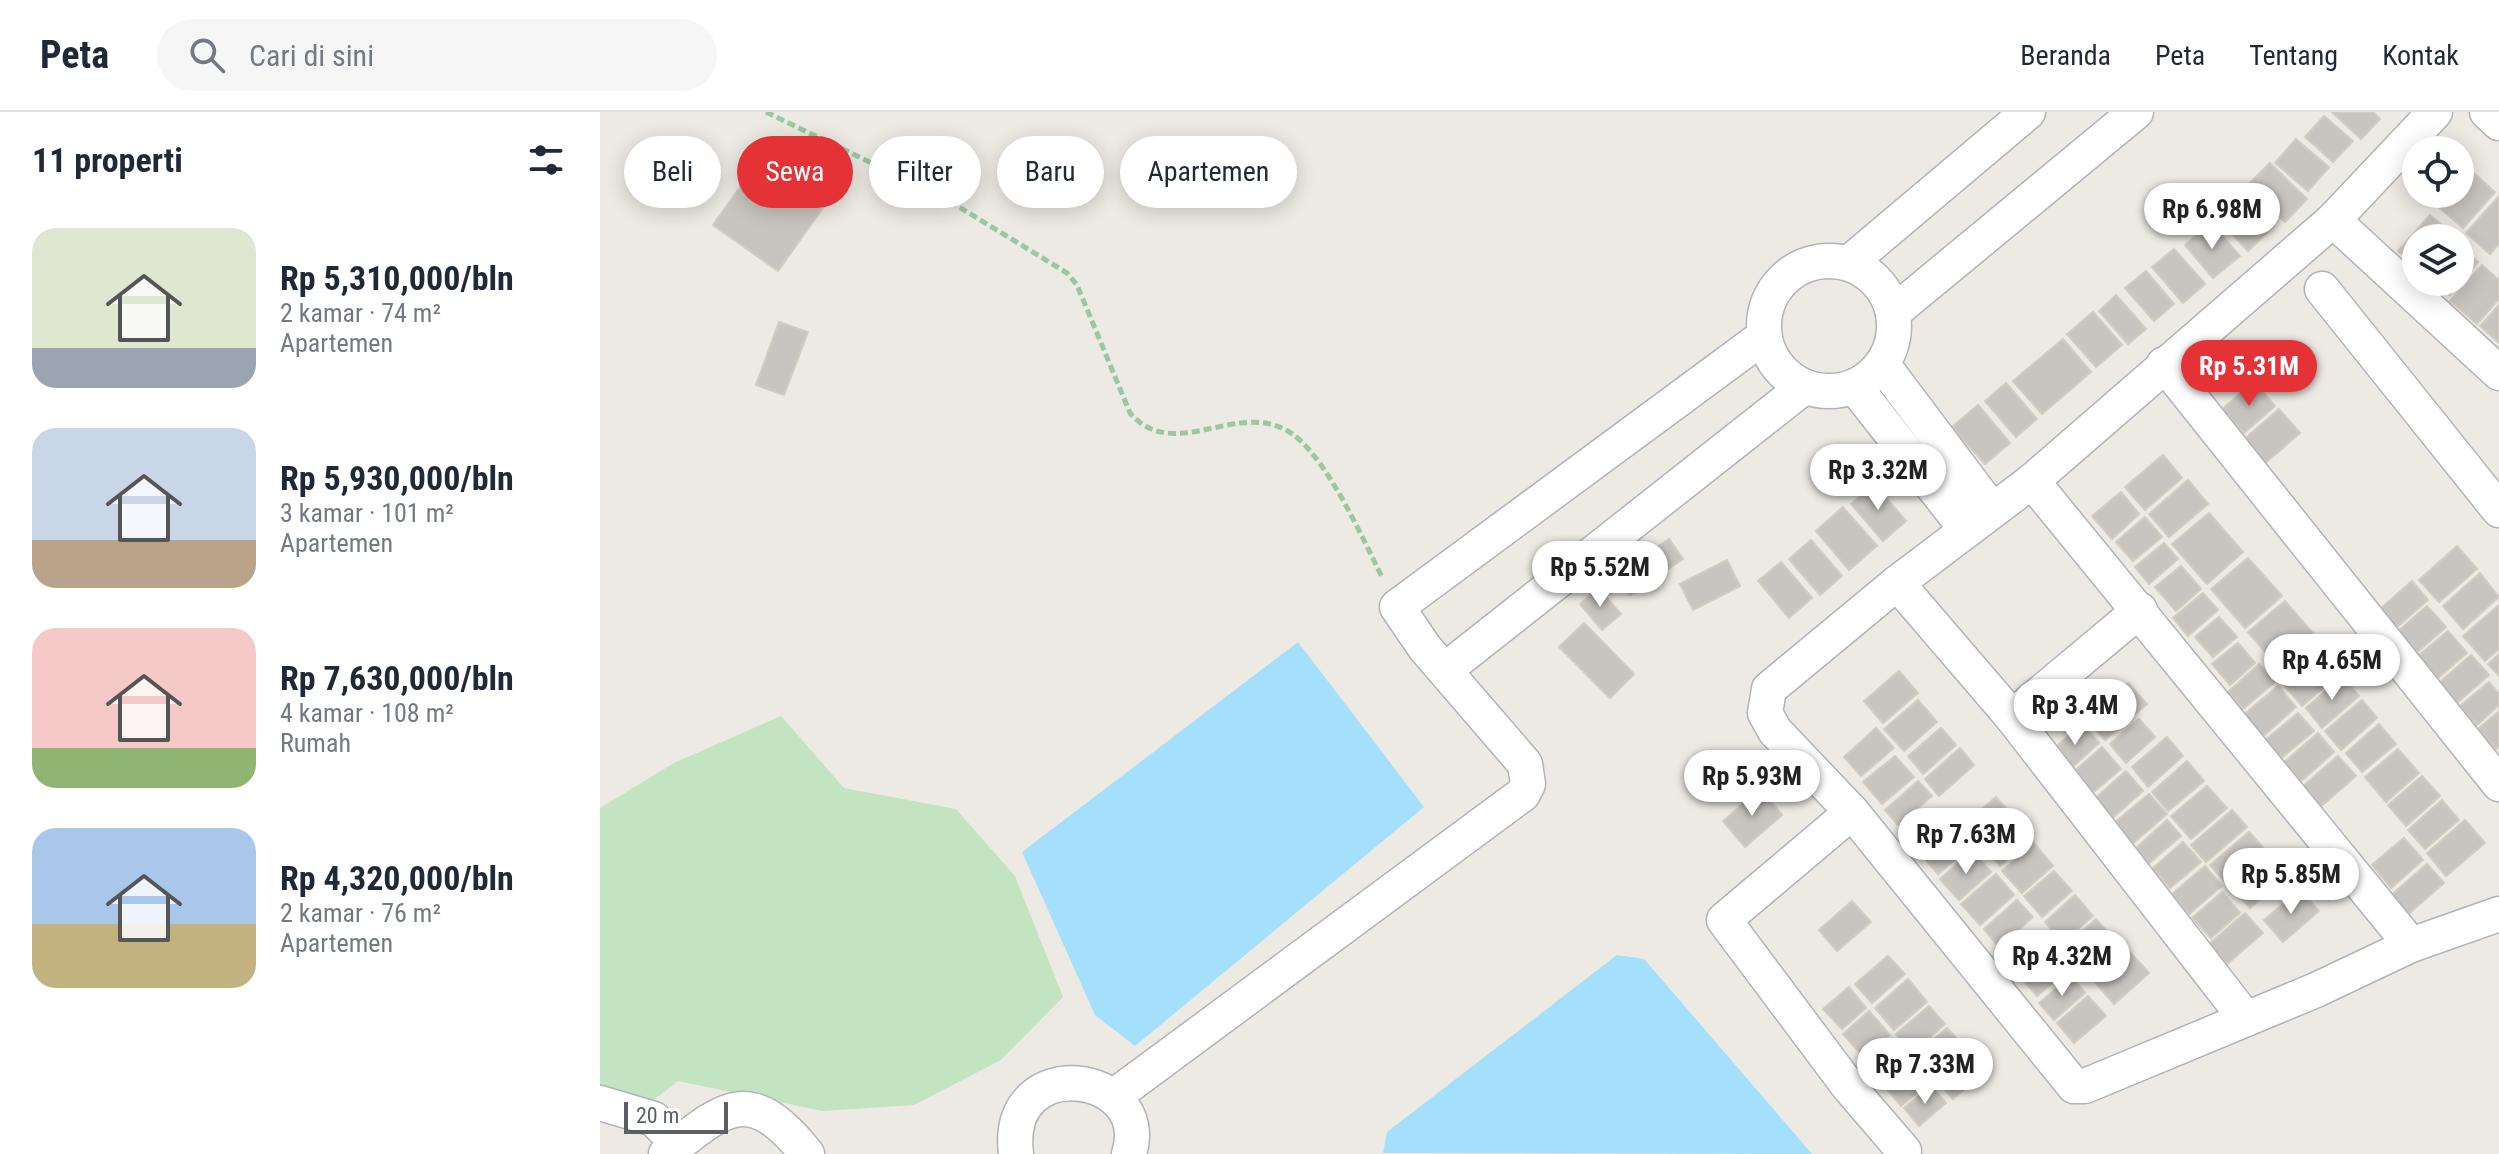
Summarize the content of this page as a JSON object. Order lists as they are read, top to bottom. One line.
{"scale_bar":"20 m","page":{"header":"Peta","search":"Cari di sini","nav":["Beranda","Peta","Tentang","Kontak"],"heading":"11 properti","chip":["Beli","Sewa","Filter","Baru","Apartemen"],"price":["Rp 6.98M","Rp 5.31M","Rp 3.32M","Rp 5.52M","Rp 4.65M","Rp 3.4M","Rp 5.93M","Rp 7.63M","Rp 5.85M","Rp 4.32M","Rp 7.33M"],"list":[{"name":"Rp 5,310,000/bln","note":"2 kamar · 74 m² · Apartemen"},{"name":"Rp 5,930,000/bln","note":"3 kamar · 101 m² · Apartemen"},{"name":"Rp 7,630,000/bln","note":"4 kamar · 108 m² · Rumah"},{"name":"Rp 4,320,000/bln","note":"2 kamar · 76 m² · Apartemen"}],"scale":"20 m"}}
